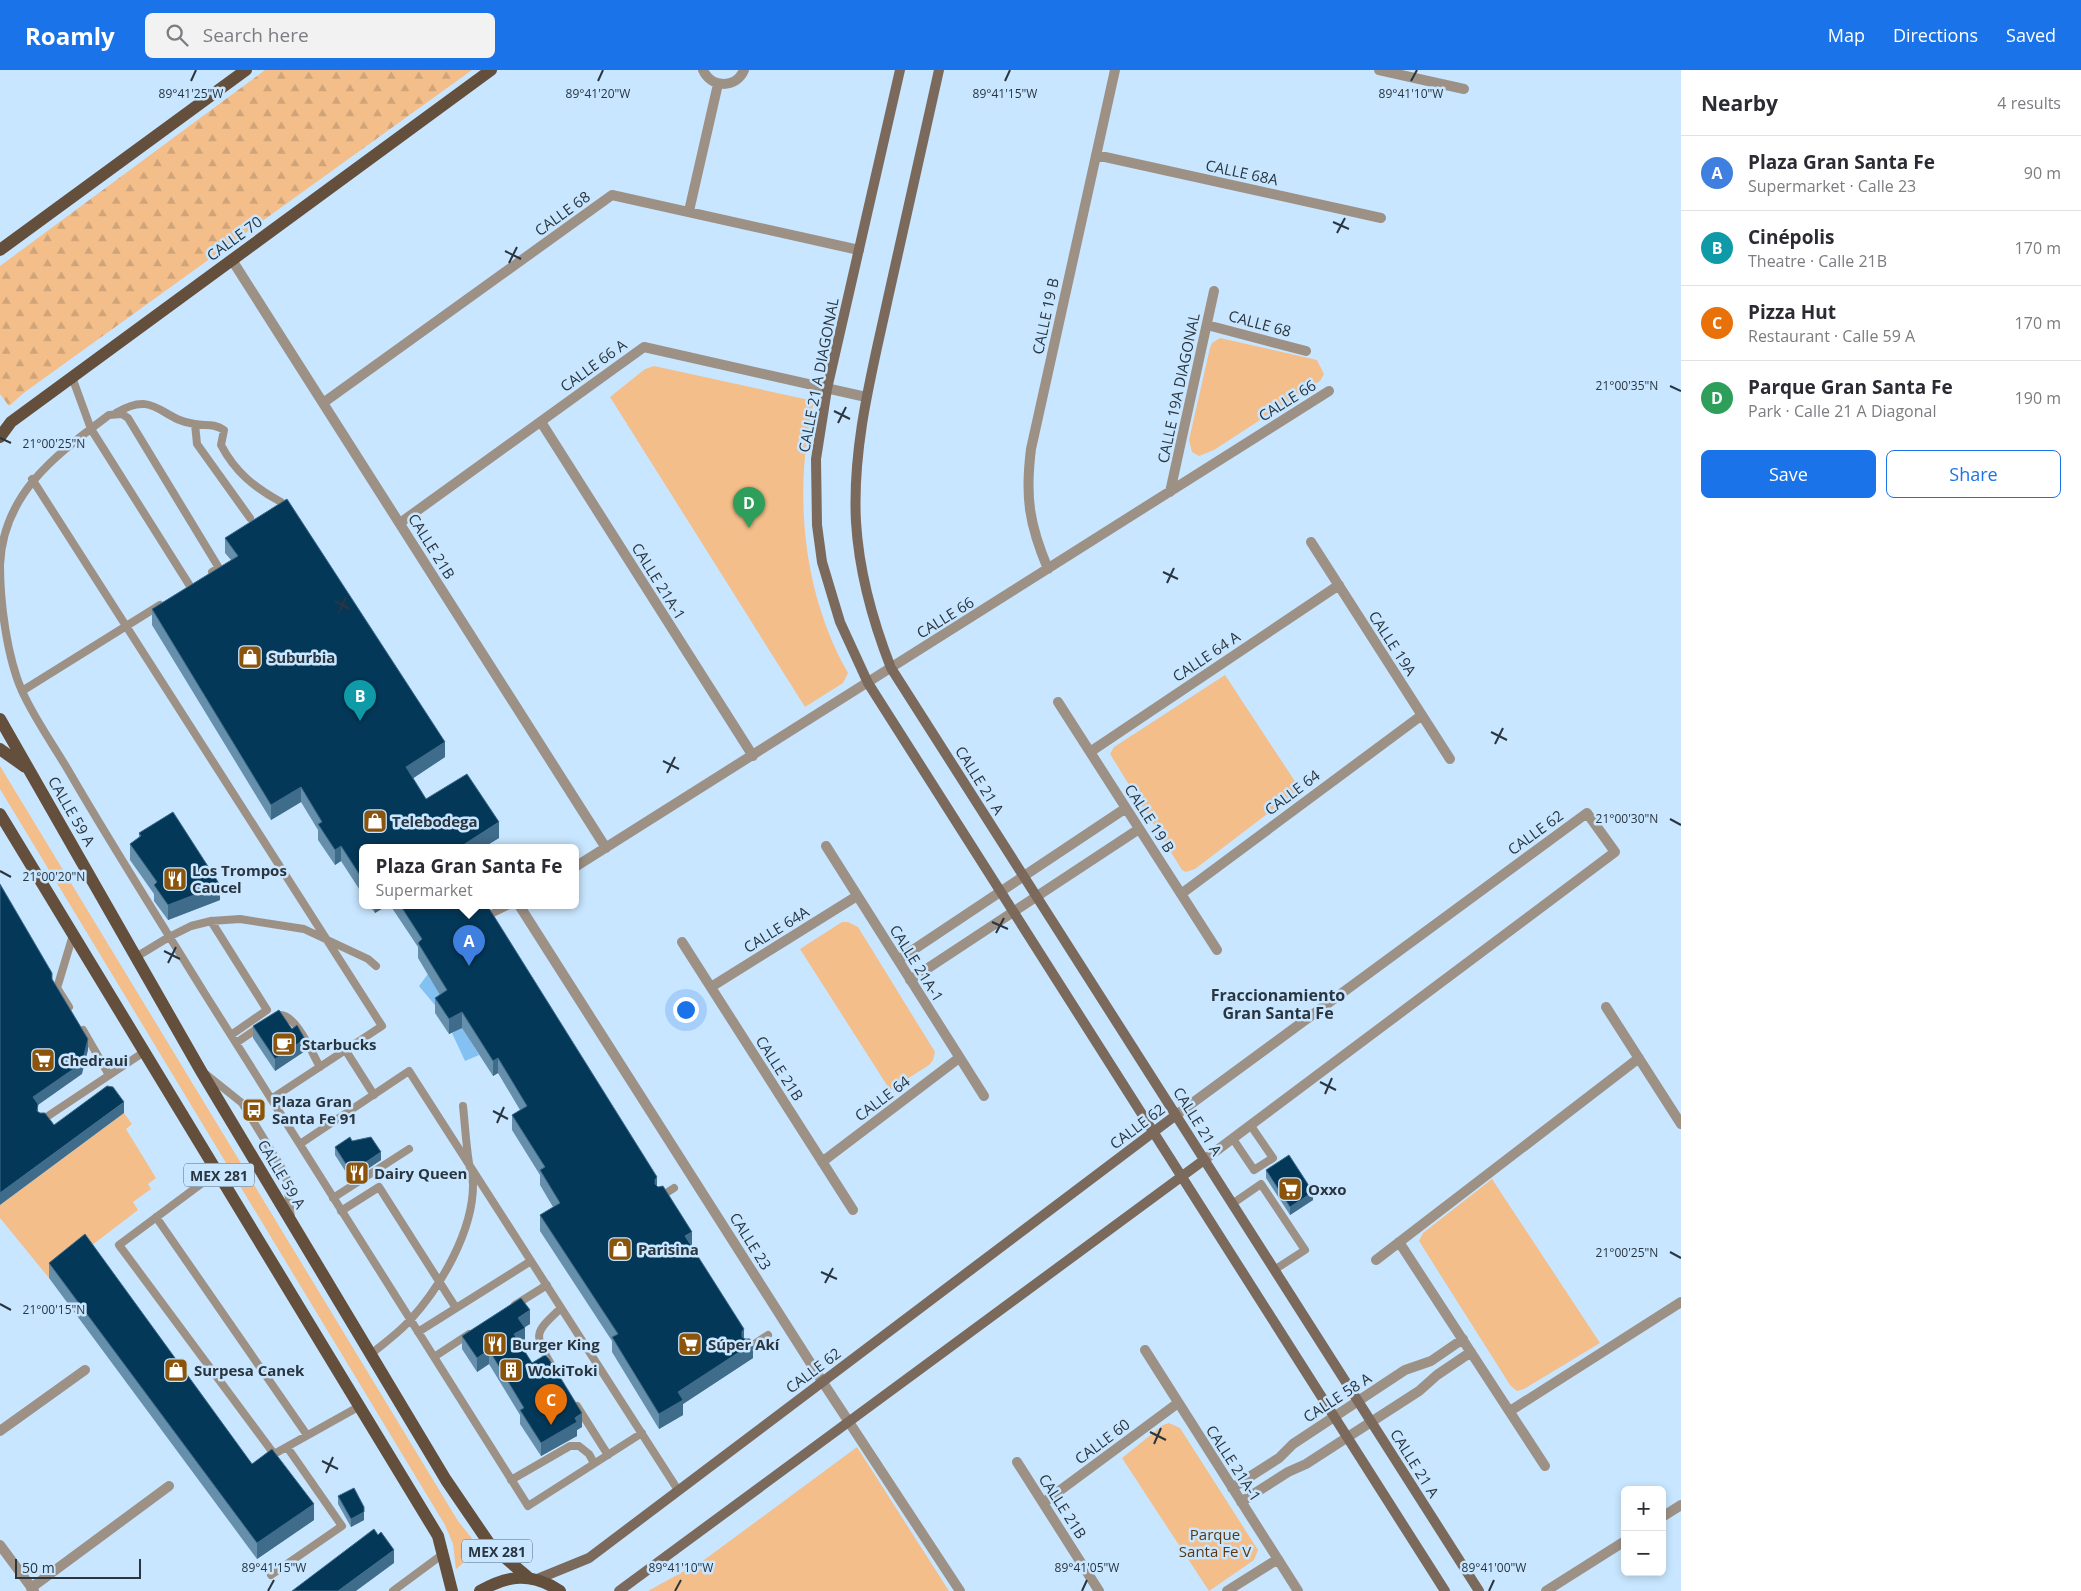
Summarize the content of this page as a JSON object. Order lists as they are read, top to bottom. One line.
{"streets":{"main road":["CALLE 70","CALLE 21 A DIAGONAL","CALLE 21 A","CALLE 59 A","CALLE 62","MEX 281"],"street":["CALLE 68A","CALLE 68","CALLE 19 B","CALLE 66 A","CALLE 19A DIAGONAL","CALLE 66","CALLE 21B","CALLE 21A-1","CALLE 19A","CALLE 64 A","CALLE 64","CALLE 64A","CALLE 23","CALLE 58 A","CALLE 60"]},"crossings":[["CALLE 68A","CALLE 19 B"],["CALLE 68","CALLE 21 A DIAGONAL"],["CALLE 68","CALLE 19A DIAGONAL"],["CALLE 68","CALLE 21B"],["CALLE 70","CALLE 21B"],["CALLE 19 B","CALLE 66"],["CALLE 19 B","CALLE 64 A"],["CALLE 19 B","CALLE 64"],["CALLE 66 A","CALLE 21 A DIAGONAL"],["CALLE 66 A","CALLE 21B"],["CALLE 66 A","CALLE 21A-1"],["CALLE 21 A DIAGONAL","CALLE 66"],["CALLE 19A DIAGONAL","CALLE 66"],["CALLE 66","CALLE 21B"],["CALLE 66","CALLE 21A-1"],["CALLE 66","CALLE 21 A"],["CALLE 21B","CALLE 64"],["CALLE 21B","CALLE 64A"],["CALLE 21B","CALLE 60"],["CALLE 21A-1","CALLE 64"],["CALLE 21A-1","CALLE 64A"],["CALLE 21A-1","CALLE 58 A"],["CALLE 21A-1","CALLE 60"],["CALLE 19A","CALLE 64 A"],["CALLE 19A","CALLE 64"],["CALLE 21 A","CALLE 62"],["CALLE 21 A","CALLE 58 A"],["CALLE 59 A","CALLE 62"],["CALLE 62","CALLE 23"]],"districts":["Fraccionamiento Gran Santa Fe"],"parks":["Parque Santa Fe V"],"places":{"shop":["Suburbia","Telebodega","Parisina","Surpesa Canek"],"restaurant":["Los Trompos Caucel","Dairy Queen","Burger King"],"cafe":["Starbucks"],"supermarket":["Chedraui","Oxxo","Súper Akí"],"bus stop":["Plaza Gran Santa Fe 91"],"building":["WokiToki"]},"scale_bar":"50 m","page":{"header":"Roamly","search":"Search here","nav":["Map","Directions","Saved"],"heading":["Nearby","4 results"],"list":[{"mark":"A","name":"Plaza Gran Santa Fe","note":"Supermarket · Calle 23","value":"90 m"},{"mark":"B","name":"Cinépolis","note":"Theatre · Calle 21B","value":"170 m"},{"mark":"C","name":"Pizza Hut","note":"Restaurant · Calle 59 A","value":"170 m"},{"mark":"D","name":"Parque Gran Santa Fe","note":"Park · Calle 21 A Diagonal","value":"190 m"}],"buttons":["Save","Share"],"pins":["D","B","A","C"],"popup":["Plaza Gran Santa Fe","Supermarket"],"map_buttons":["+","−"],"scale":"50 m"},"coordinates":["89°41'25\"W","89°41'20\"W","89°41'15\"W","89°41'10\"W","21°00'35\"N","21°00'25\"N","21°00'30\"N","21°00'20\"N","21°00'15\"N","89°41'05\"W","89°41'00\"W"]}
